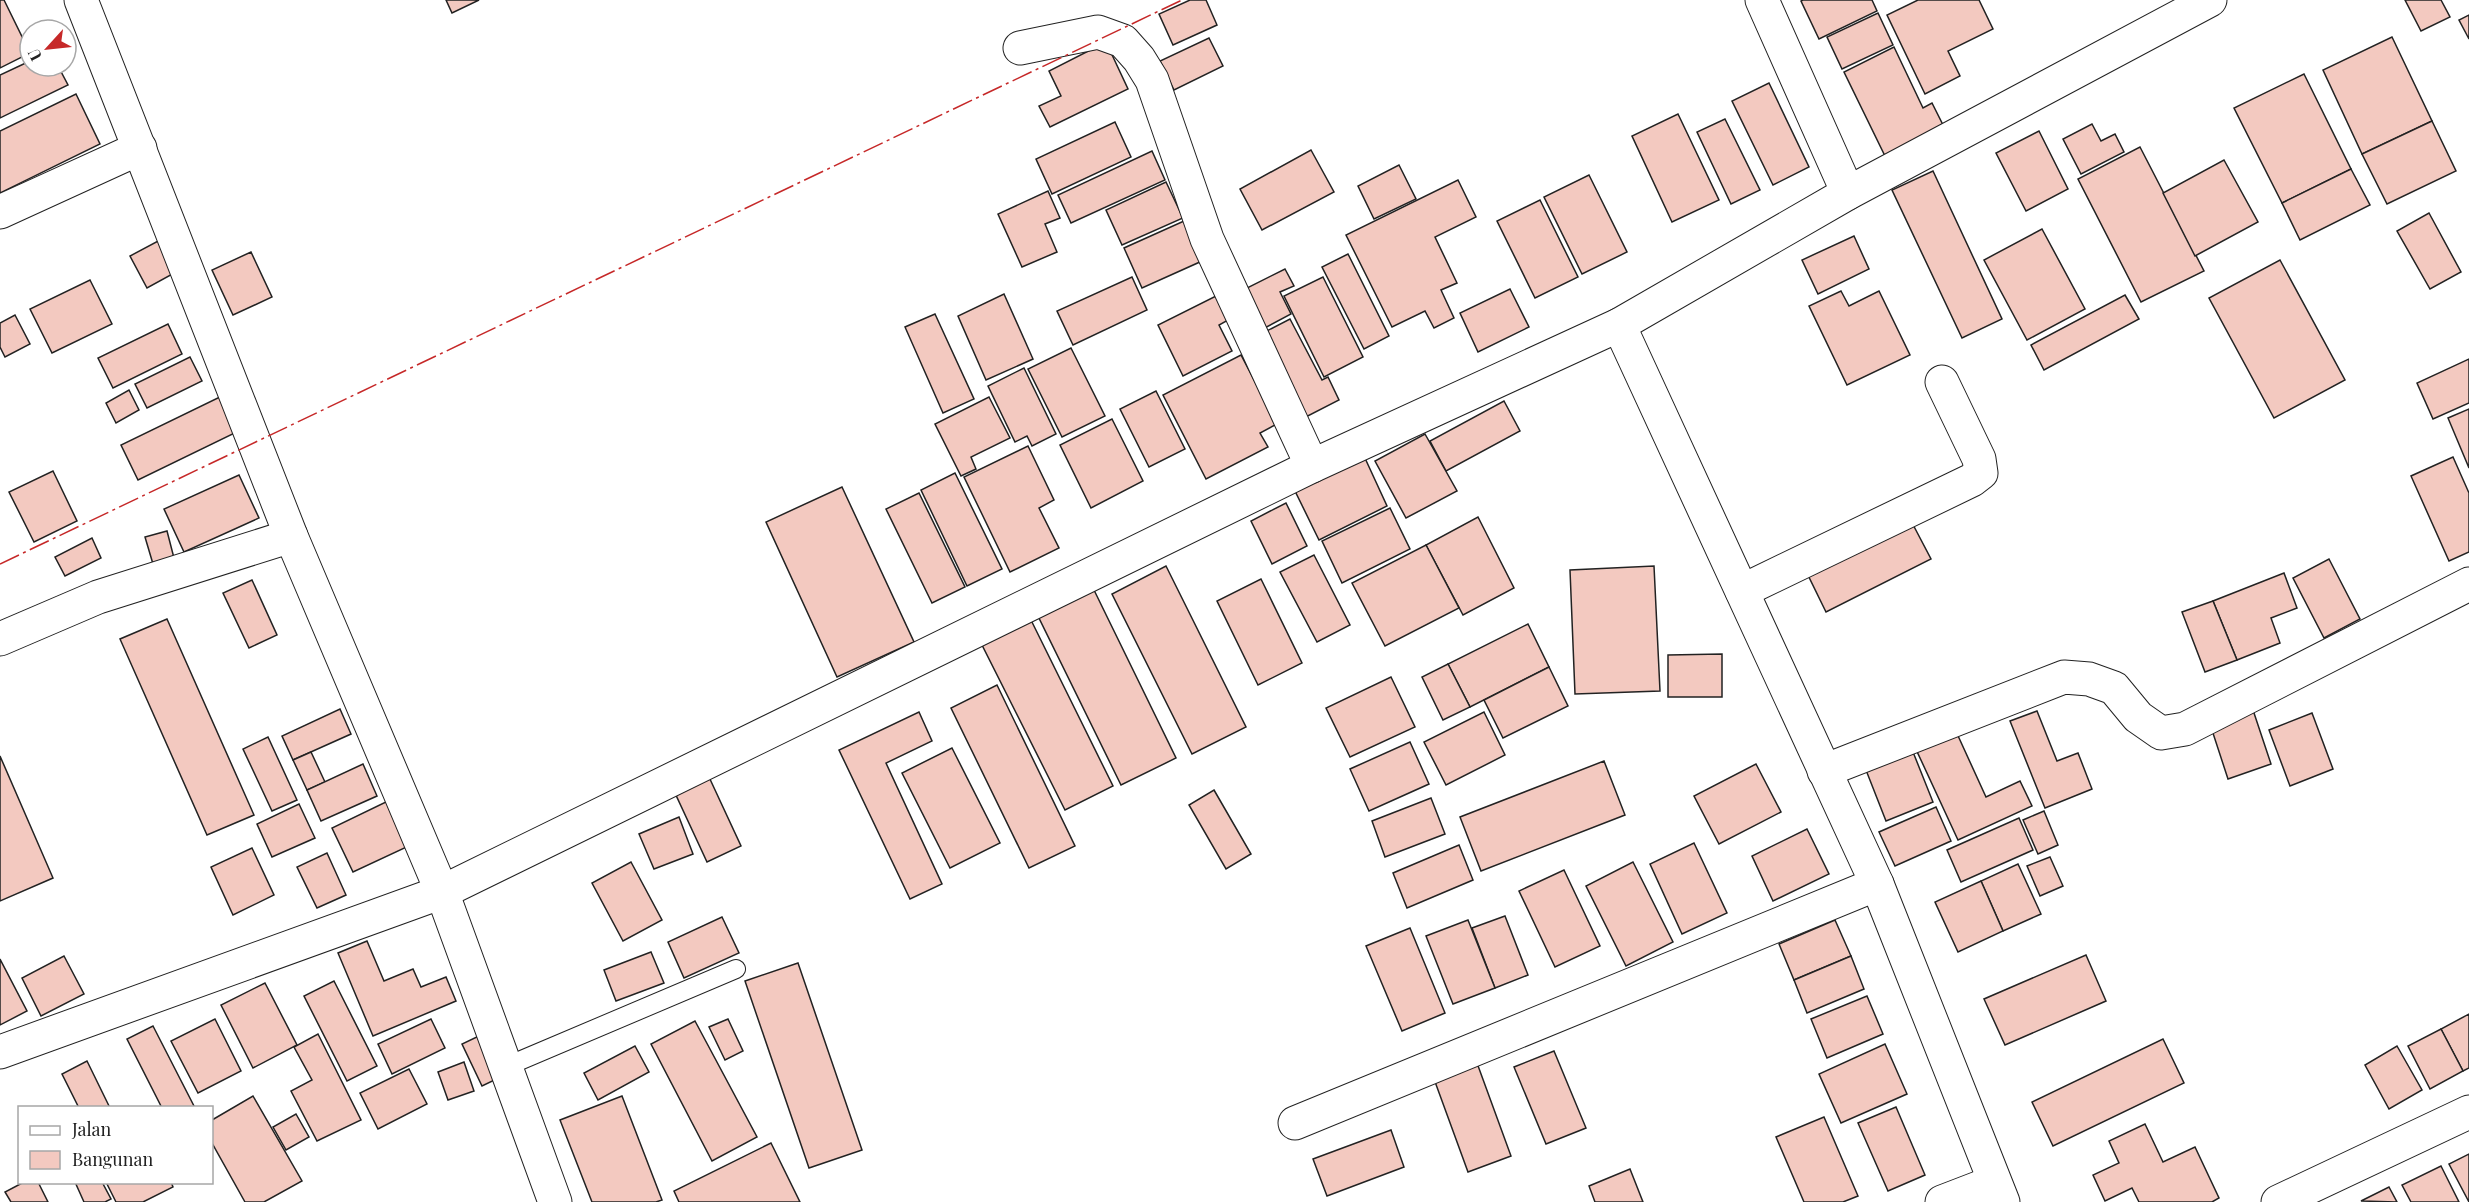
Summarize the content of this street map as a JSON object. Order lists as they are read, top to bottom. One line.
{"legend":["Jalan","Bangunan"],"north":"bottom left"}
